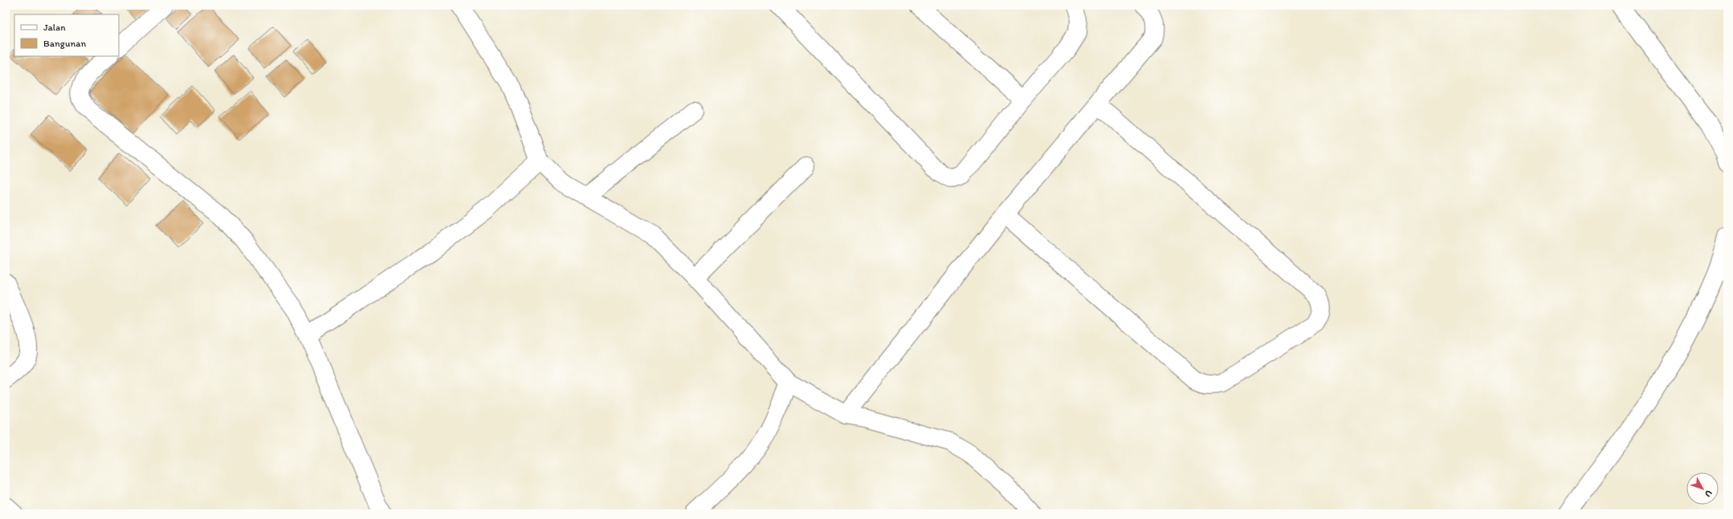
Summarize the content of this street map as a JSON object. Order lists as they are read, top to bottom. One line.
{"legend":["Jalan","Bangunan"],"north":"bottom right"}
